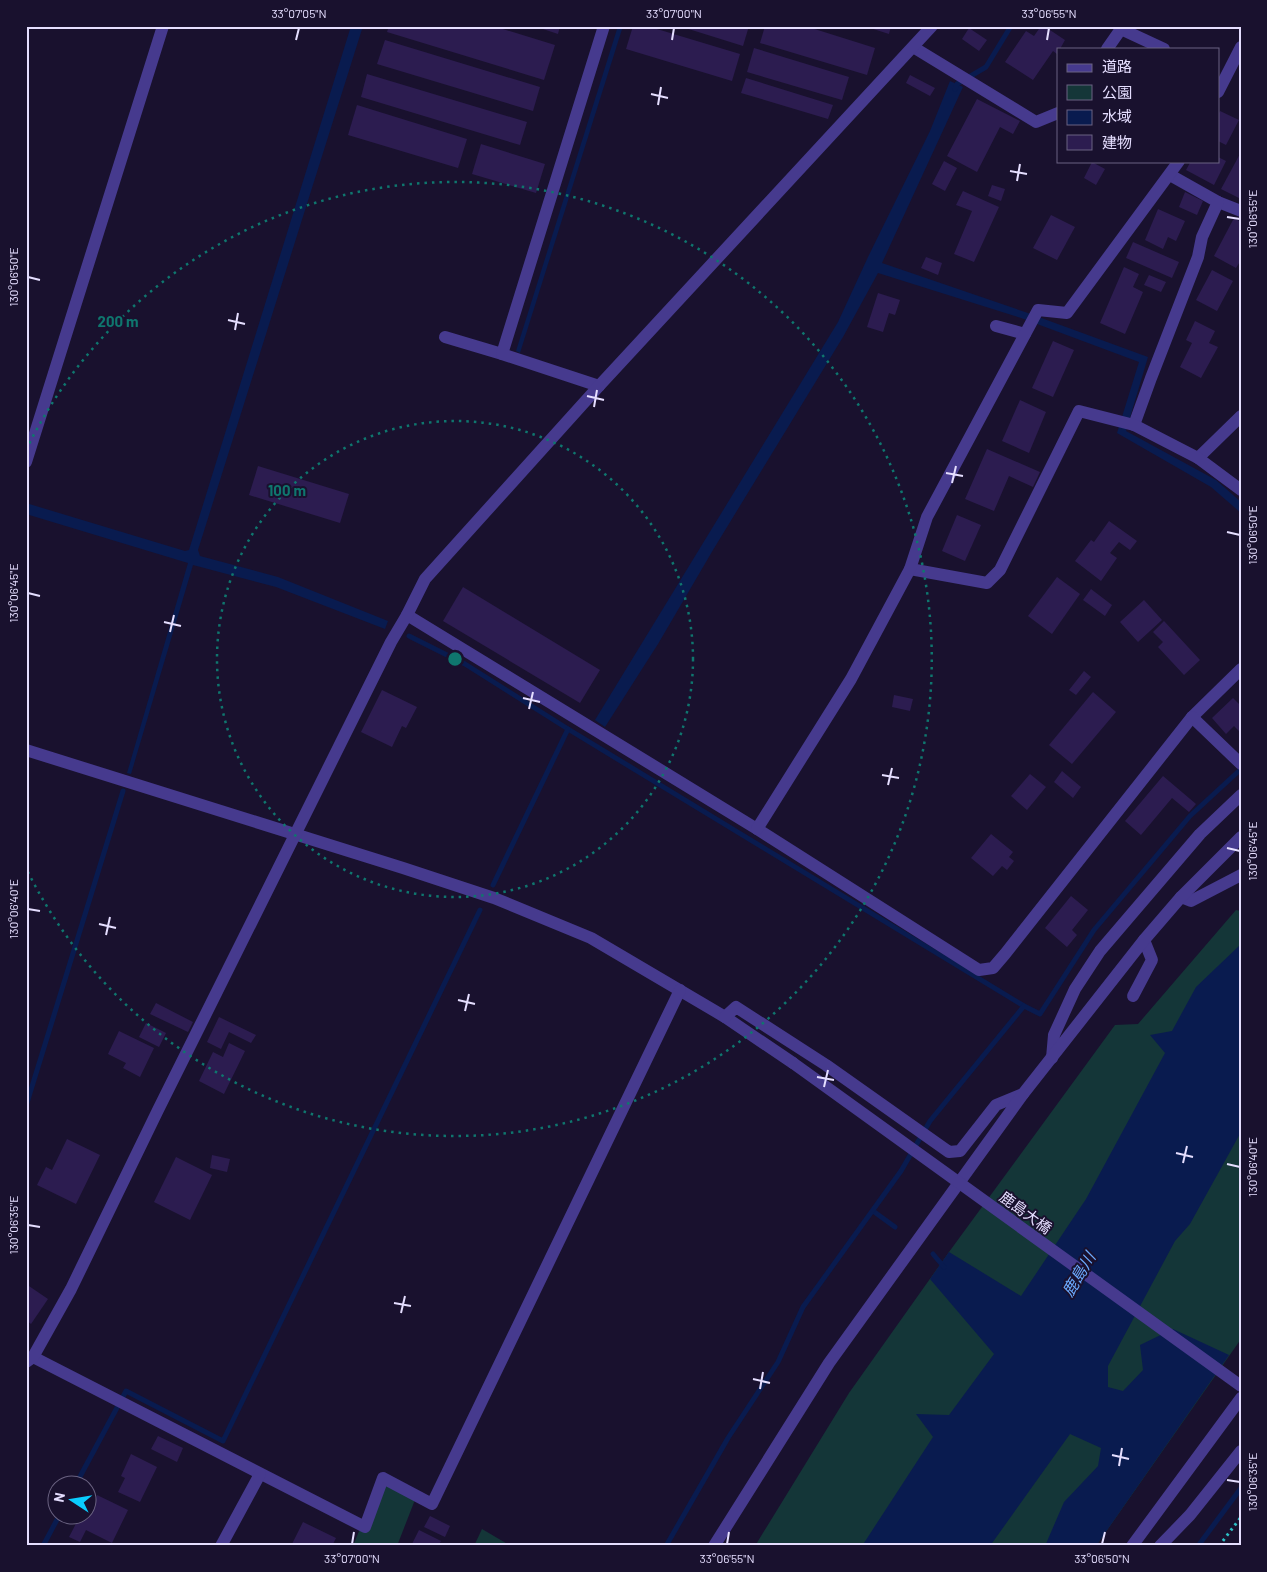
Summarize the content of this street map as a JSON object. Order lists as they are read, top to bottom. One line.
{"streets":{"street":["鹿島大橋"]},"water":["鹿島川"],"legend":["道路","公園","水域","建物"],"north":"left","coordinates":["33°07'05\"N","33°07'00\"N","33°06'55\"N","130°06'55\"E","130°06'50\"E","130°06'45\"E","130°06'40\"E","130°06'35\"E","33°06'50\"N"],"rings":["200 m","100 m"]}
